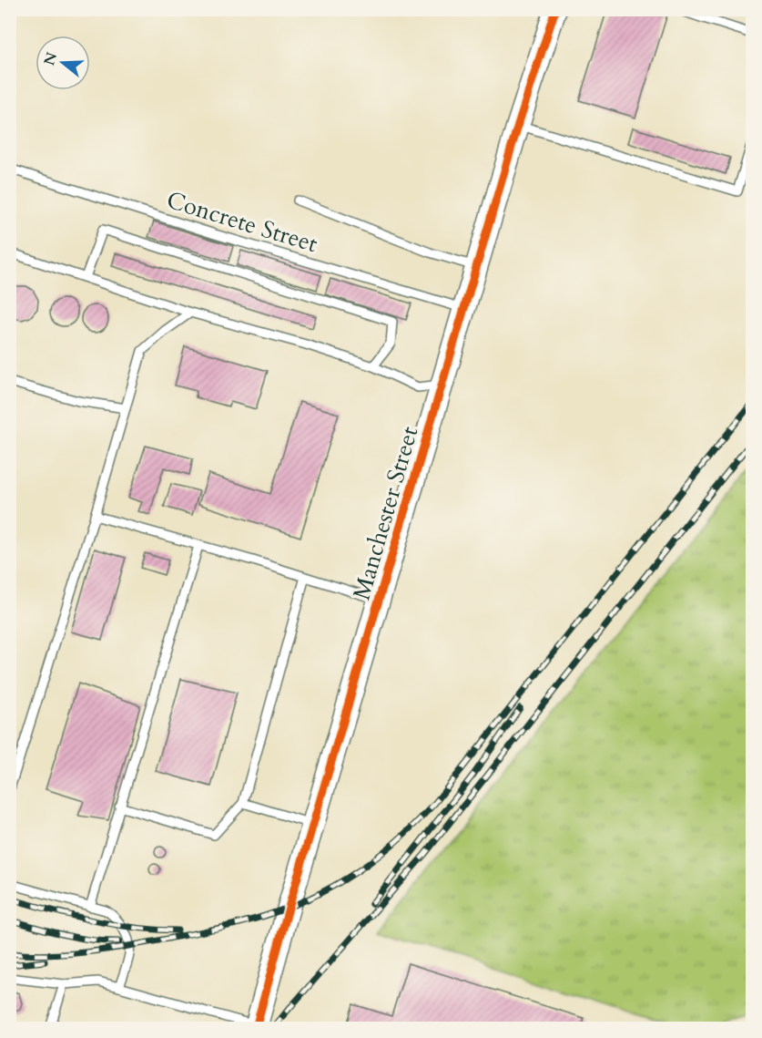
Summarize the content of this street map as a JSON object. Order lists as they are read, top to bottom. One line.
{"streets":{"street":["Manchester Street"],"lane":["Concrete Street"]},"crossings":[["Concrete Street","Manchester Street"]],"north":"left"}
